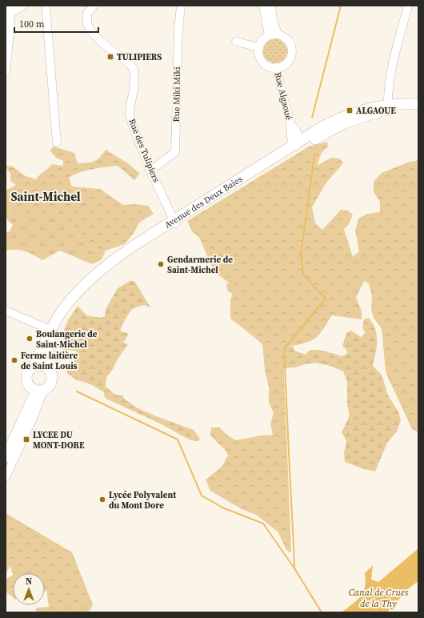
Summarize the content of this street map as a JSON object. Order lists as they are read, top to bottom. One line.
{"streets":{"main road":["Avenue des Deux Baies"],"street":["Rue Miki Miki","Rue Algaoué","Rue des Tulipiers"]},"crossings":[["Rue Miki Miki","Rue des Tulipiers"],["Rue Algaoué","Avenue des Deux Baies"],["Rue des Tulipiers","Avenue des Deux Baies"]],"districts":["Saint-Michel"],"water":["Canal de Crues de la Thy"],"places":{"transit":["TULIPIERS","ALGAOUE","LYCEE DU MONT-DORE"],"other":["Gendarmerie de Saint-Michel","Boulangerie de Saint-Michel","Ferme laitière de Saint Louis","Lycée Polyvalent du Mont Dore"]},"scale_bar":"100 m","north":"top"}
